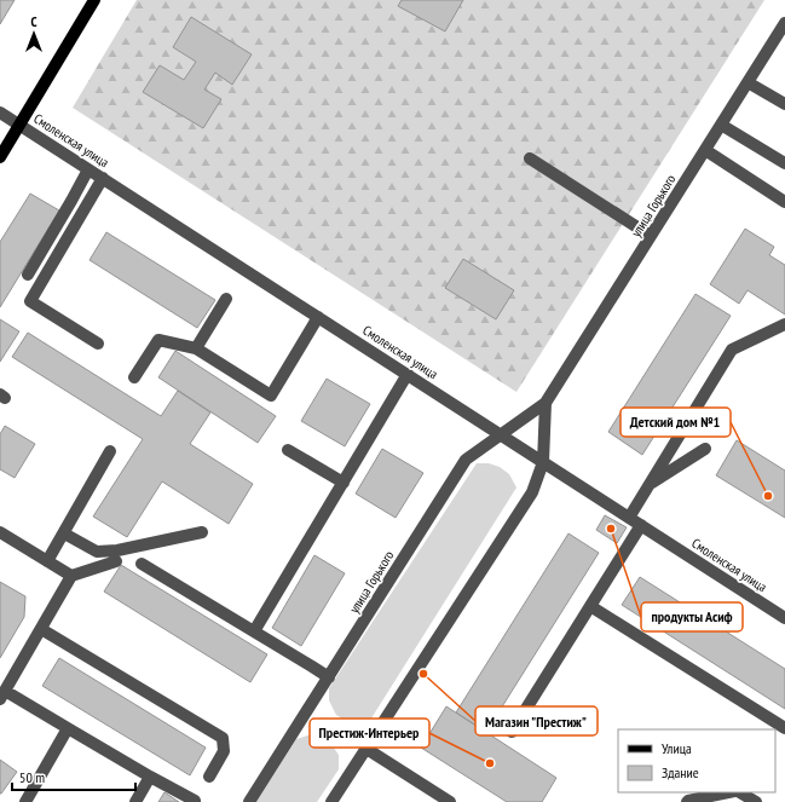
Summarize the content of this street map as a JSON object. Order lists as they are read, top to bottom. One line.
{"streets":{"street":["Смоленская улица","улица Горького"]},"crossings":[["Смоленская улица","улица Горького"]],"places":["Детский дом №1","продукты Асиф","Магазин \"Престиж\"","Престиж-Интерьер"],"legend":["Улица","Здание"],"scale_bar":"50 m","north":"top"}
